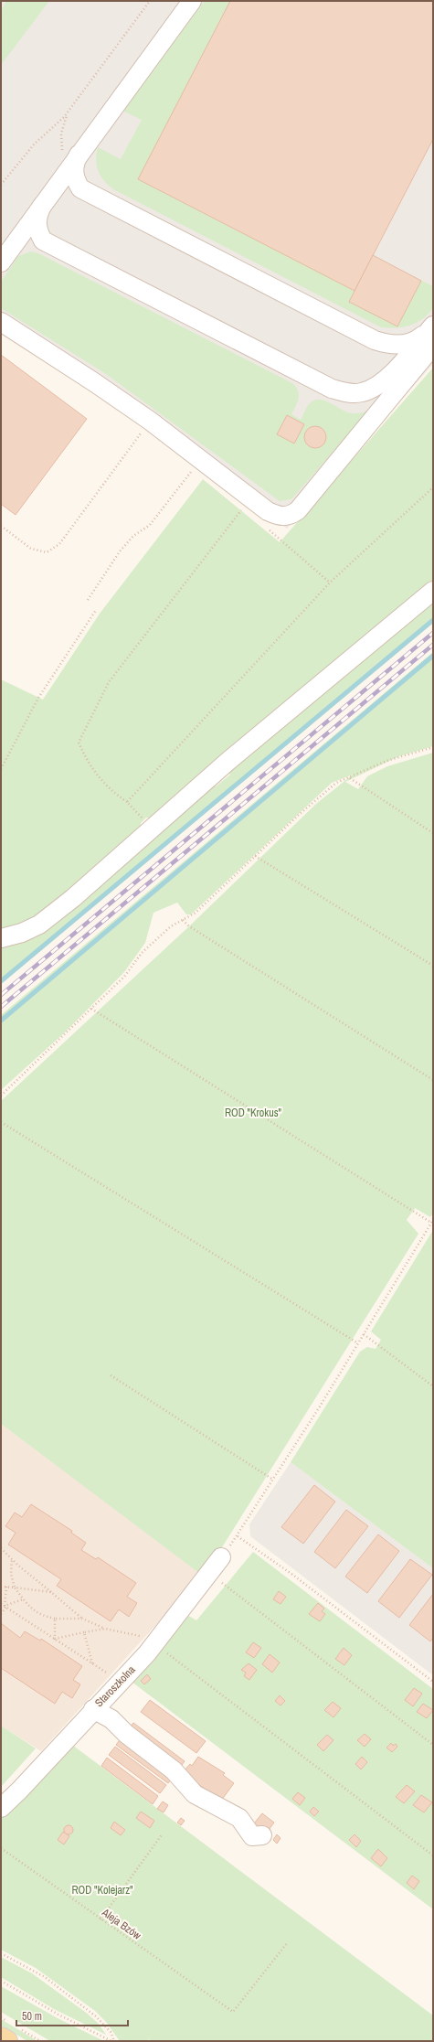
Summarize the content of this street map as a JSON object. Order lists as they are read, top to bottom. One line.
{"streets":{"street":["Staroszkolna"],"path":["Aleja Bzów"]},"parks":["ROD \"Krokus\"","ROD \"Kolejarz\""],"scale_bar":"50 m"}
